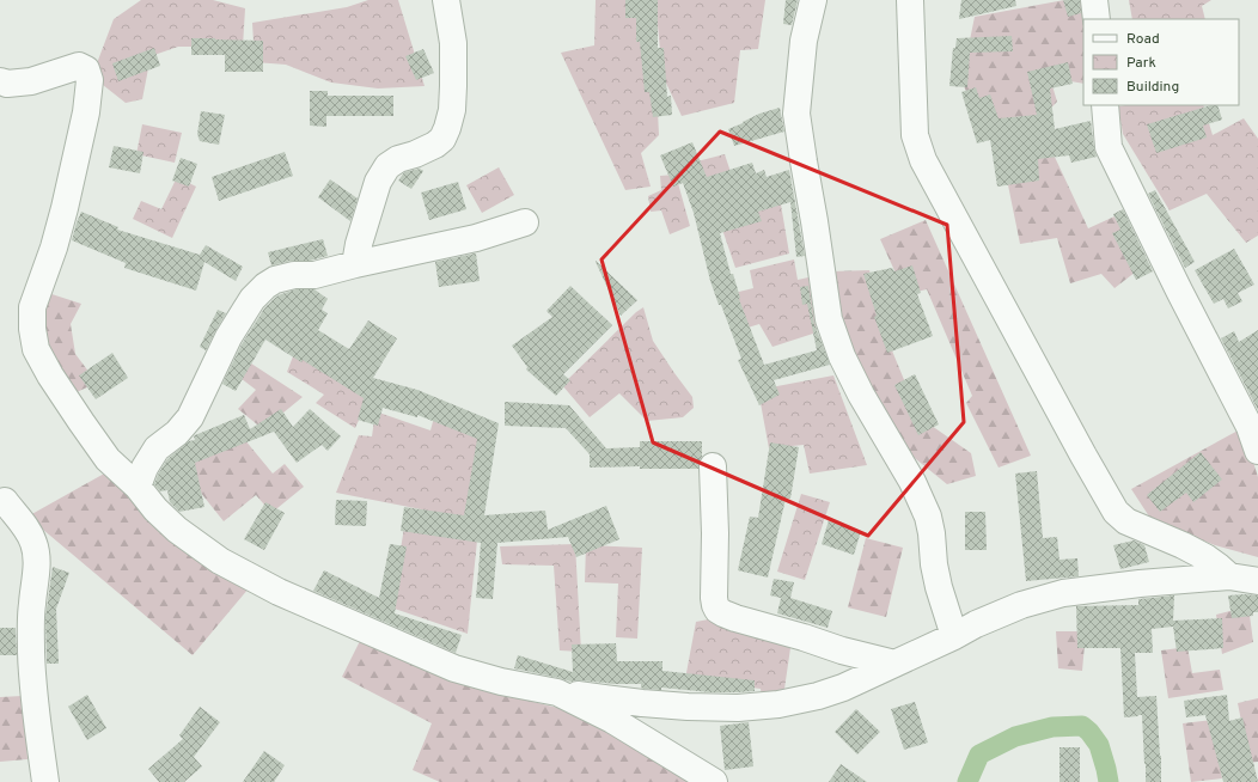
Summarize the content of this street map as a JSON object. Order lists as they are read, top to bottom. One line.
{"legend":["Road","Park","Building"]}
